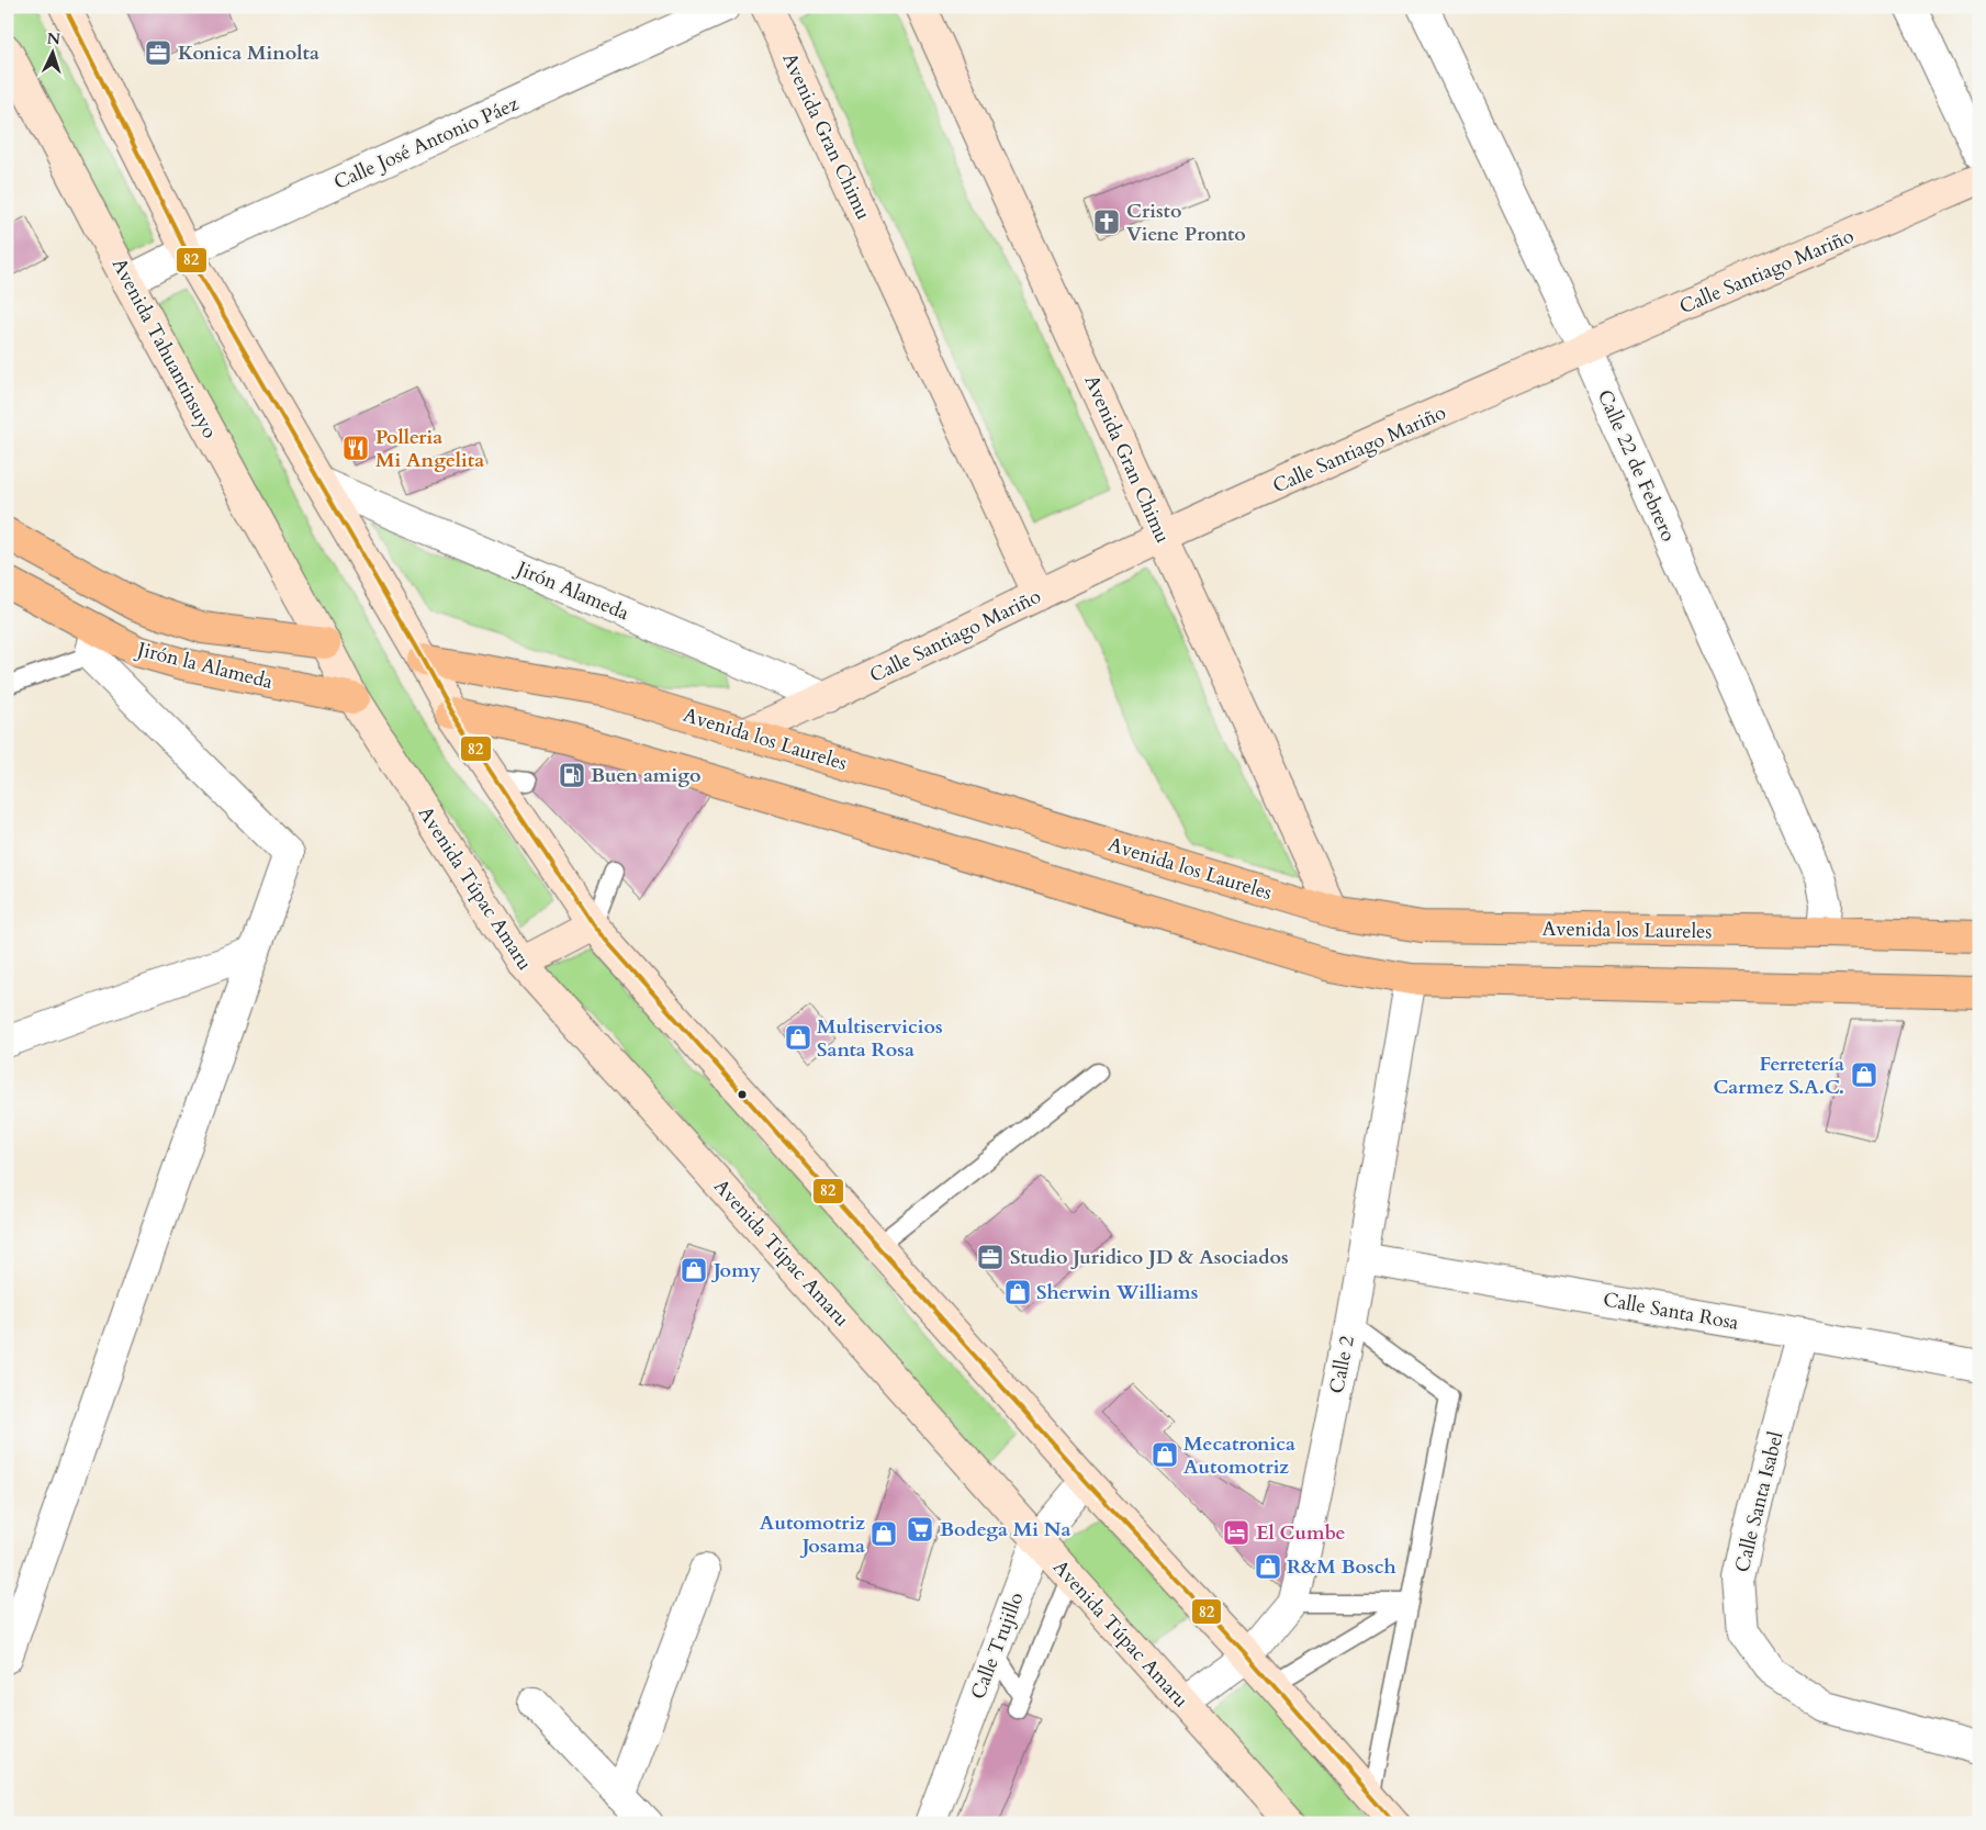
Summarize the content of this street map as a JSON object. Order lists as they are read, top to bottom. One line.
{"streets":{"main road":["Avenida Gran Chimu","Calle Santiago Mariño","Avenida Tahuantinsuyo","Jirón la Alameda","Avenida los Laureles","Avenida Túpac Amaru"],"street":["Calle José Antonio Páez","Calle 22 de Febrero","Jirón Alameda","Calle Santa Rosa","Calle 2","Calle Santa Isabel","Calle Trujillo"]},"crossings":[["Avenida Gran Chimu","Calle Santiago Mariño"],["Avenida Gran Chimu","Avenida los Laureles"],["Calle José Antonio Páez","Avenida Tahuantinsuyo"],["Calle Santiago Mariño","Calle 22 de Febrero"],["Calle Santiago Mariño","Jirón Alameda"],["Calle Santiago Mariño","Avenida los Laureles"],["Avenida Tahuantinsuyo","Jirón la Alameda"],["Avenida Tahuantinsuyo","Avenida Túpac Amaru"],["Calle 22 de Febrero","Avenida los Laureles"],["Jirón la Alameda","Avenida Túpac Amaru"],["Avenida Túpac Amaru","Calle 2"],["Avenida Túpac Amaru","Calle Trujillo"],["Calle Santa Rosa","Calle 2"],["Calle Santa Rosa","Calle Santa Isabel"]],"places":{"office":["Konica Minolta","Studio Juridico JD & Asociados"],"church":["Cristo Viene Pronto"],"restaurant":["Polleria Mi Angelita"],"fuel station":["Buen amigo"],"shop":["Multiservicios Santa Rosa","Ferretería Carmez S.A.C.","Jomy","Sherwin Williams","Mecatronica Automotriz","Automotriz Josama","R&M Bosch"],"supermarket":["Bodega Mi Na"],"hotel":["El Cumbe"]},"lines":["transit line 82"],"north":"top"}
